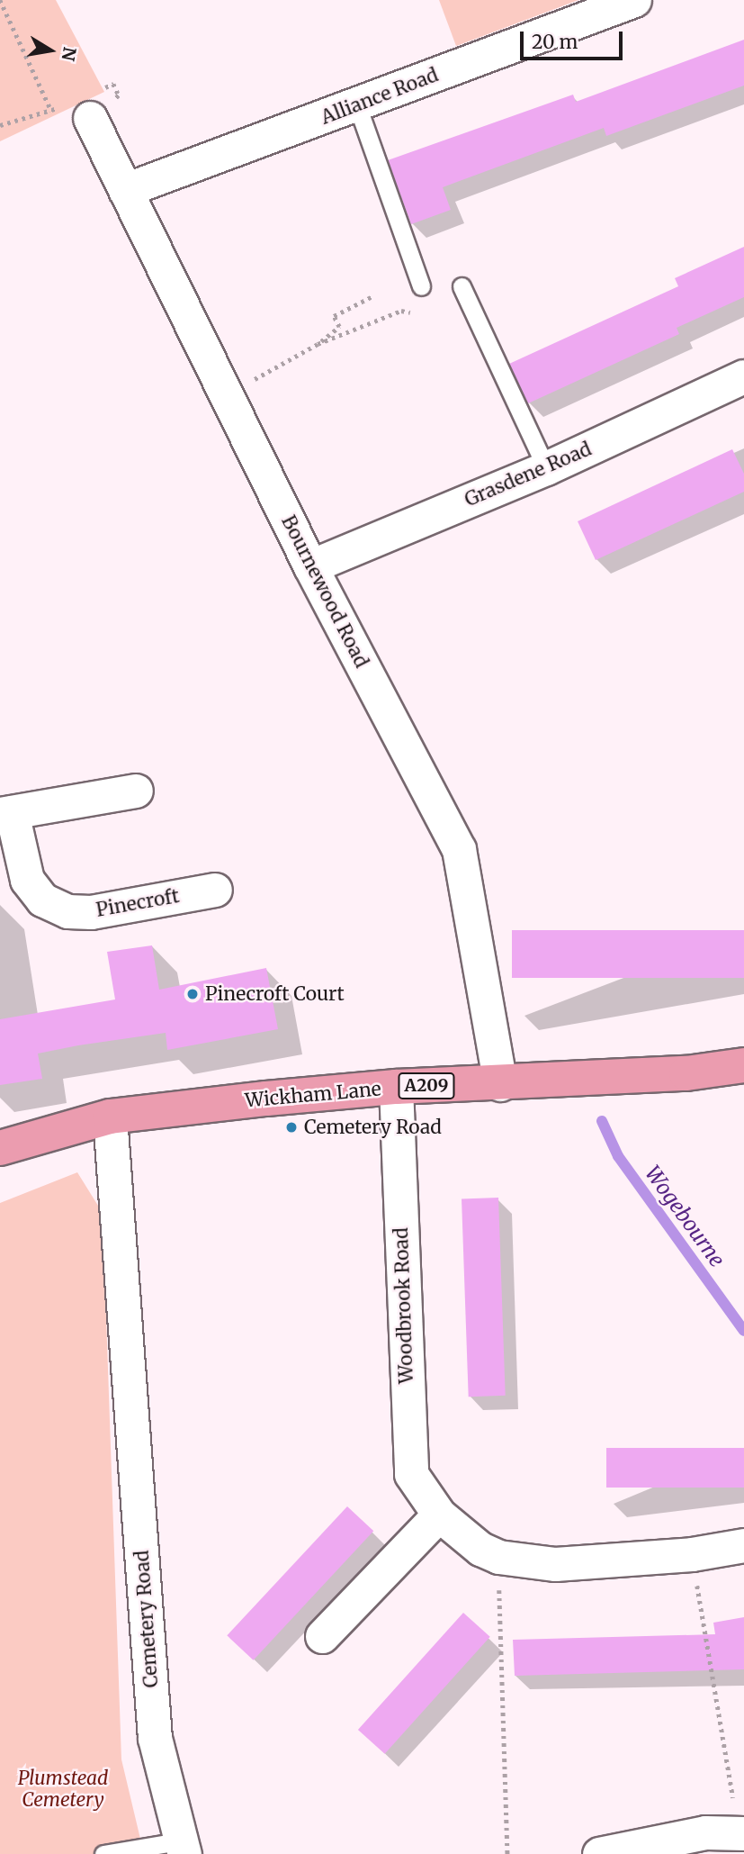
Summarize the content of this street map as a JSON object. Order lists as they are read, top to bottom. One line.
{"streets":{"main road":["A209","Wickham Lane"],"street":["Alliance Road","Grasdene Road","Bournewood Road","Pinecroft","Woodbrook Road","Cemetery Road"]},"crossings":[["Alliance Road","Bournewood Road"],["Grasdene Road","Bournewood Road"],["Bournewood Road","Wickham Lane"],["Wickham Lane","Woodbrook Road"],["Wickham Lane","Cemetery Road"]],"water":["Wogebourne"],"parks":["Plumstead Cemetery"],"places":["Pinecroft Court","Cemetery Road"],"scale_bar":"20 m","north":"right"}
